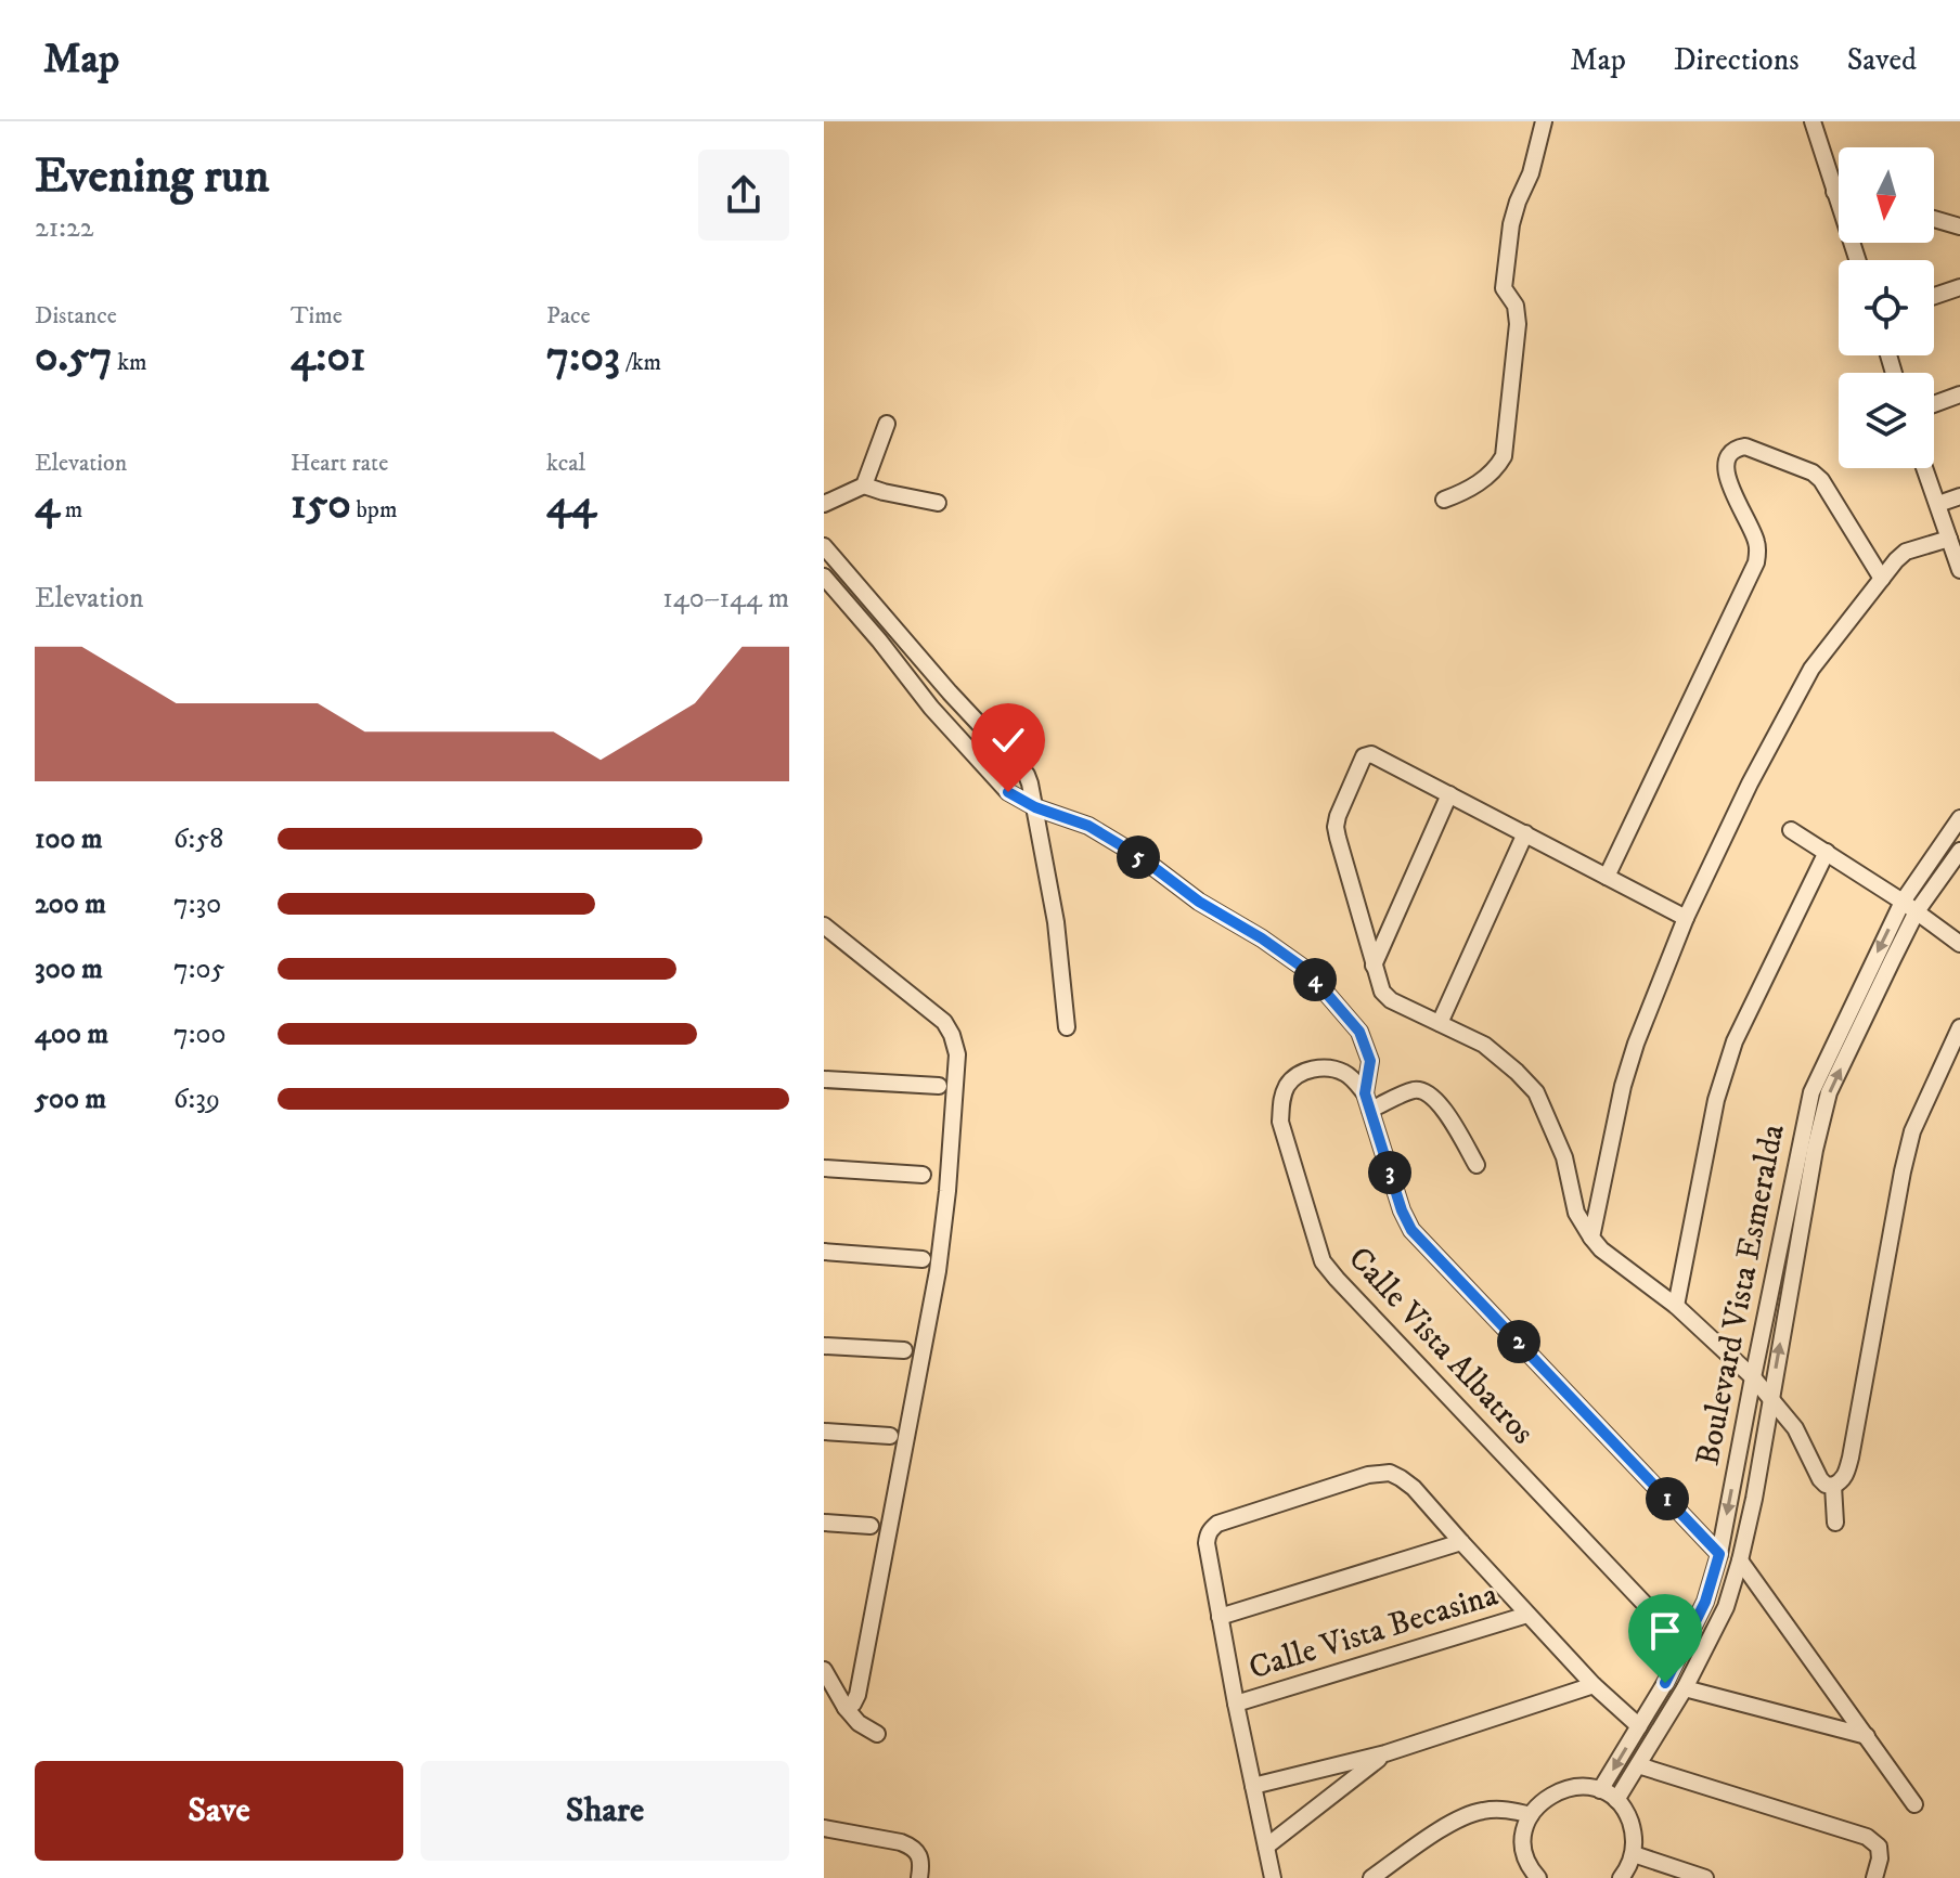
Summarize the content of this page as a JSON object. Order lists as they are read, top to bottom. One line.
{"streets":{"street":["Boulevard Vista Esmeralda","Calle Vista Albatros","Calle Vista Becasina"]},"crossings":[["Boulevard Vista Esmeralda","Calle Vista Albatros"]],"north":"bottom","page":{"header":"Map","nav":["Map","Directions","Saved"],"heading":["Evening run","21:22"],"stats":[["Distance","0.57 km"],["Time","4:01"],["Pace","7:03 /km"],["Elevation","4 m"],["Heart rate","150 bpm"],["kcal","44"]],"chart":["Elevation","140–144 m"],"list":[{"name":"100 m","note":"6:58"},{"name":"200 m","note":"7:30"},{"name":"300 m","note":"7:05"},{"name":"400 m","note":"7:00"},{"name":"500 m","note":"6:39"}],"pins":["5","4","3","2","1"],"buttons":["Save","Share"]}}
